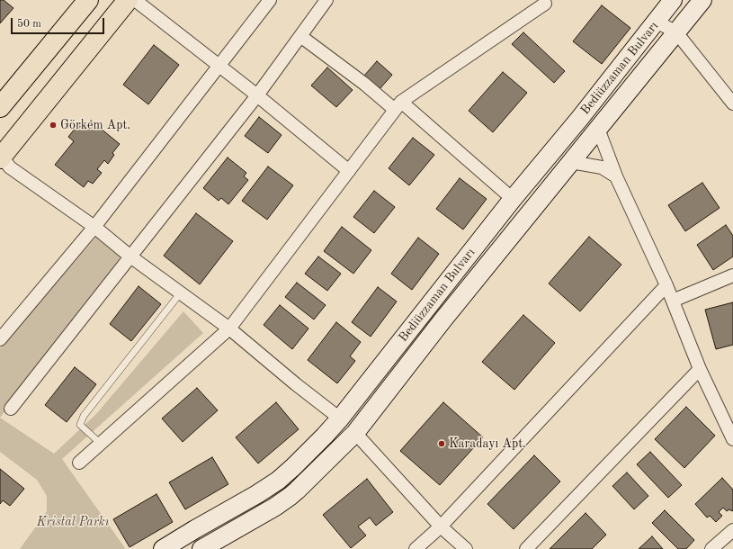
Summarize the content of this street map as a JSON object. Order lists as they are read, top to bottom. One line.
{"streets":{"street":["Bediüzzaman Bulvarı"]},"parks":["Kristal Parkı"],"places":["Görkem Apt.","Karadayı Apt."],"scale_bar":"50 m"}
